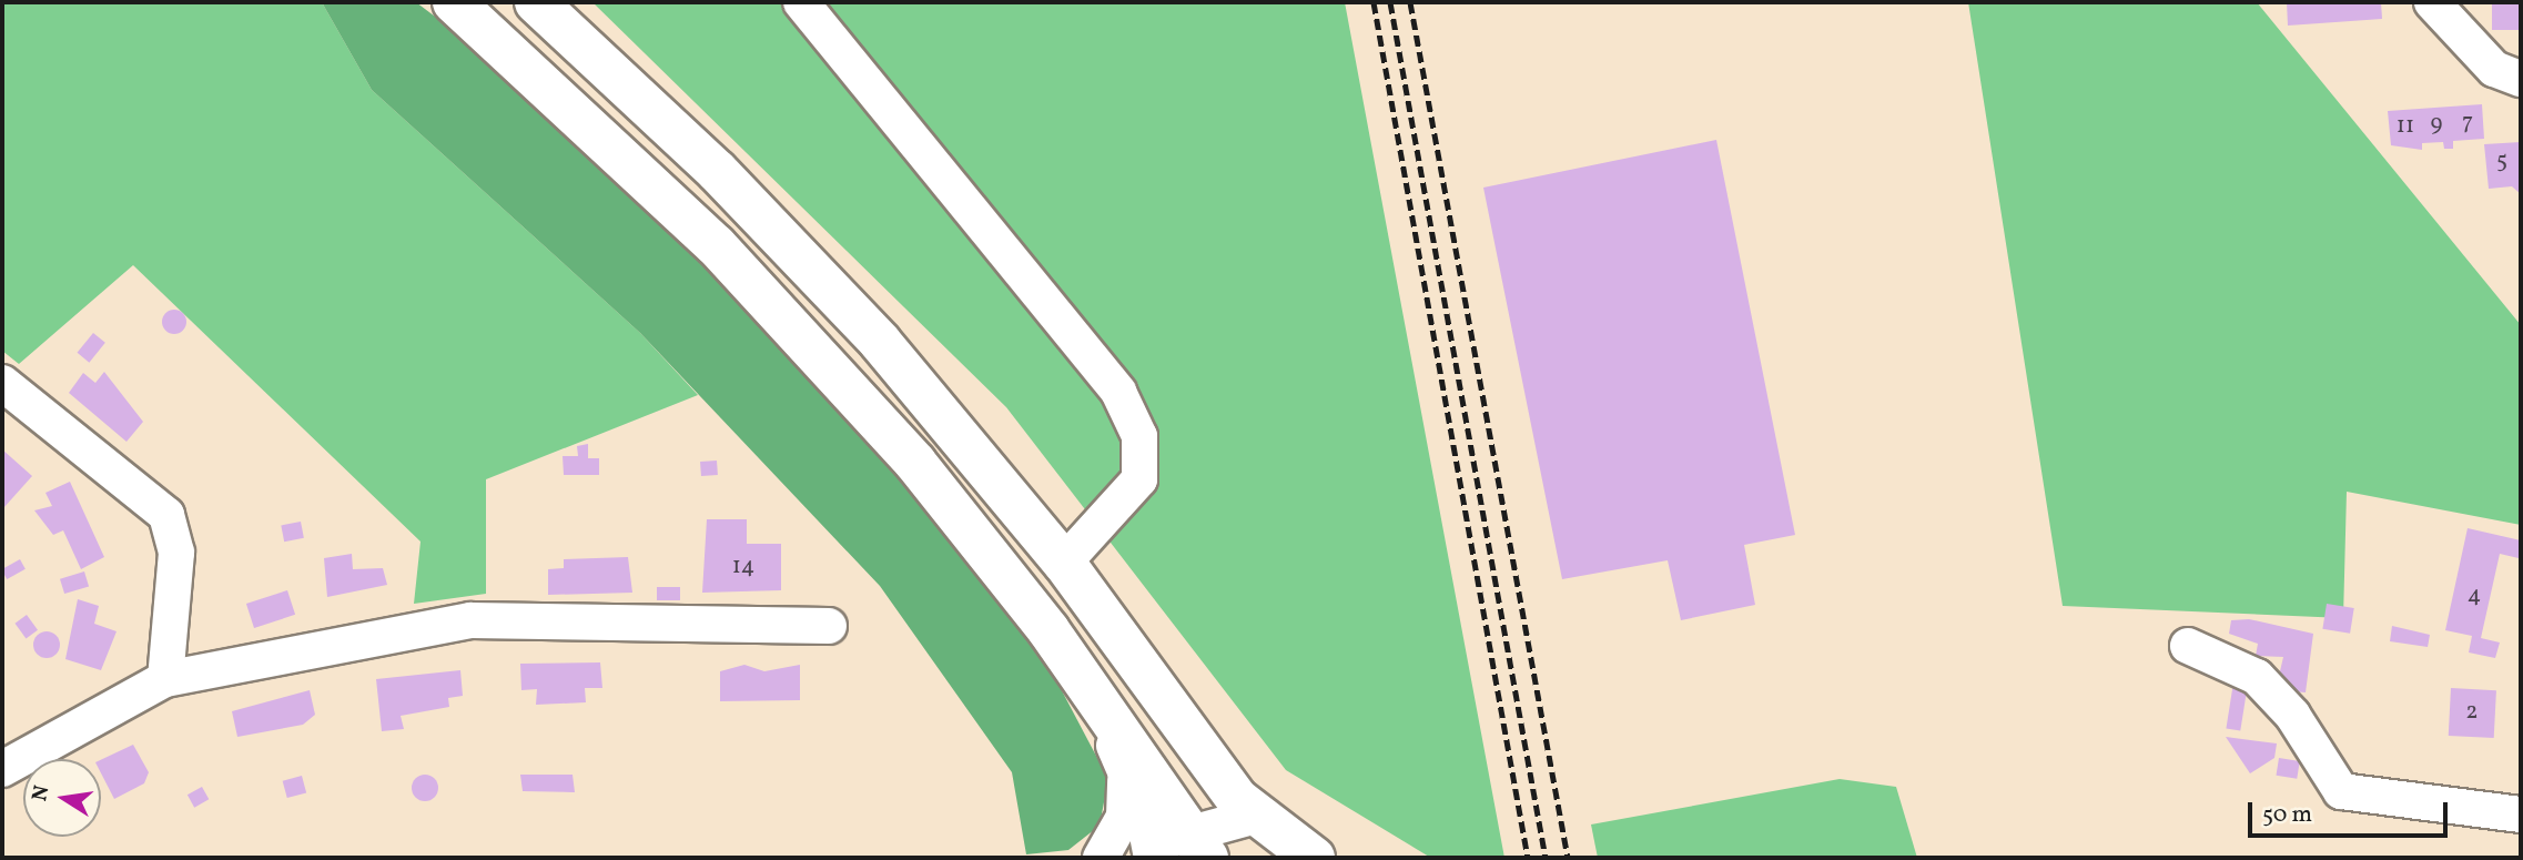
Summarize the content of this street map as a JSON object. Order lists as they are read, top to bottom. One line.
{"house_numbers":["7","9","11","5","14","4","2"],"scale_bar":"50 m","north":"left"}
